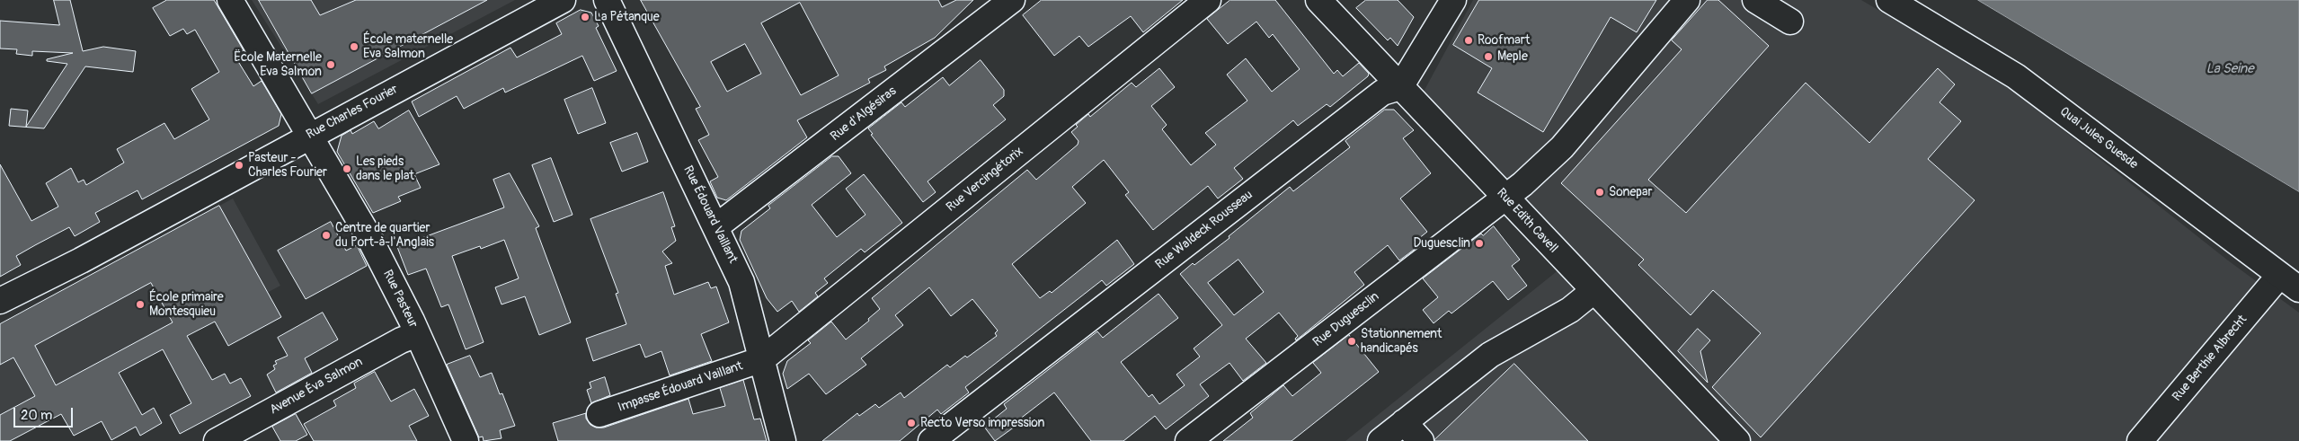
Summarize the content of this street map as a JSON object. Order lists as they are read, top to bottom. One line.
{"streets":{"street":["Rue Charles Fourier","Rue d'Algésiras","Quai Jules Guesde","Rue Vercingétorix","Rue Édouard Vaillant","Rue Edith Cavell","Rue Waldeck Rousseau","Rue Pasteur","Rue Duguesclin","Rue Berthie Albrecht","Avenue Éva Salmon","Impasse Édouard Vaillant"]},"crossings":[["Rue Charles Fourier","Rue Pasteur"],["Rue d'Algésiras","Rue Édouard Vaillant"],["Quai Jules Guesde","Rue Berthie Albrecht"],["Rue Vercingétorix","Rue Édouard Vaillant"],["Rue Vercingétorix","Impasse Édouard Vaillant"],["Rue Édouard Vaillant","Impasse Édouard Vaillant"],["Rue Edith Cavell","Rue Waldeck Rousseau"],["Rue Edith Cavell","Rue Duguesclin"],["Rue Pasteur","Avenue Éva Salmon"]],"water":["La Seine"],"places":["La Pétanque","Roofmart","École maternelle Eva Salmon","Meple","Ëcole Maternelle Eva Salmon","Pasteur - Charles Fourier","Les pieds dans le plat","Sonepar","Centre de quartier du Port-à-l'Anglais","Duguesclin","École primaire Montesquieu","Stationnement handicapés","Recto Verso impression"],"scale_bar":"20 m"}
